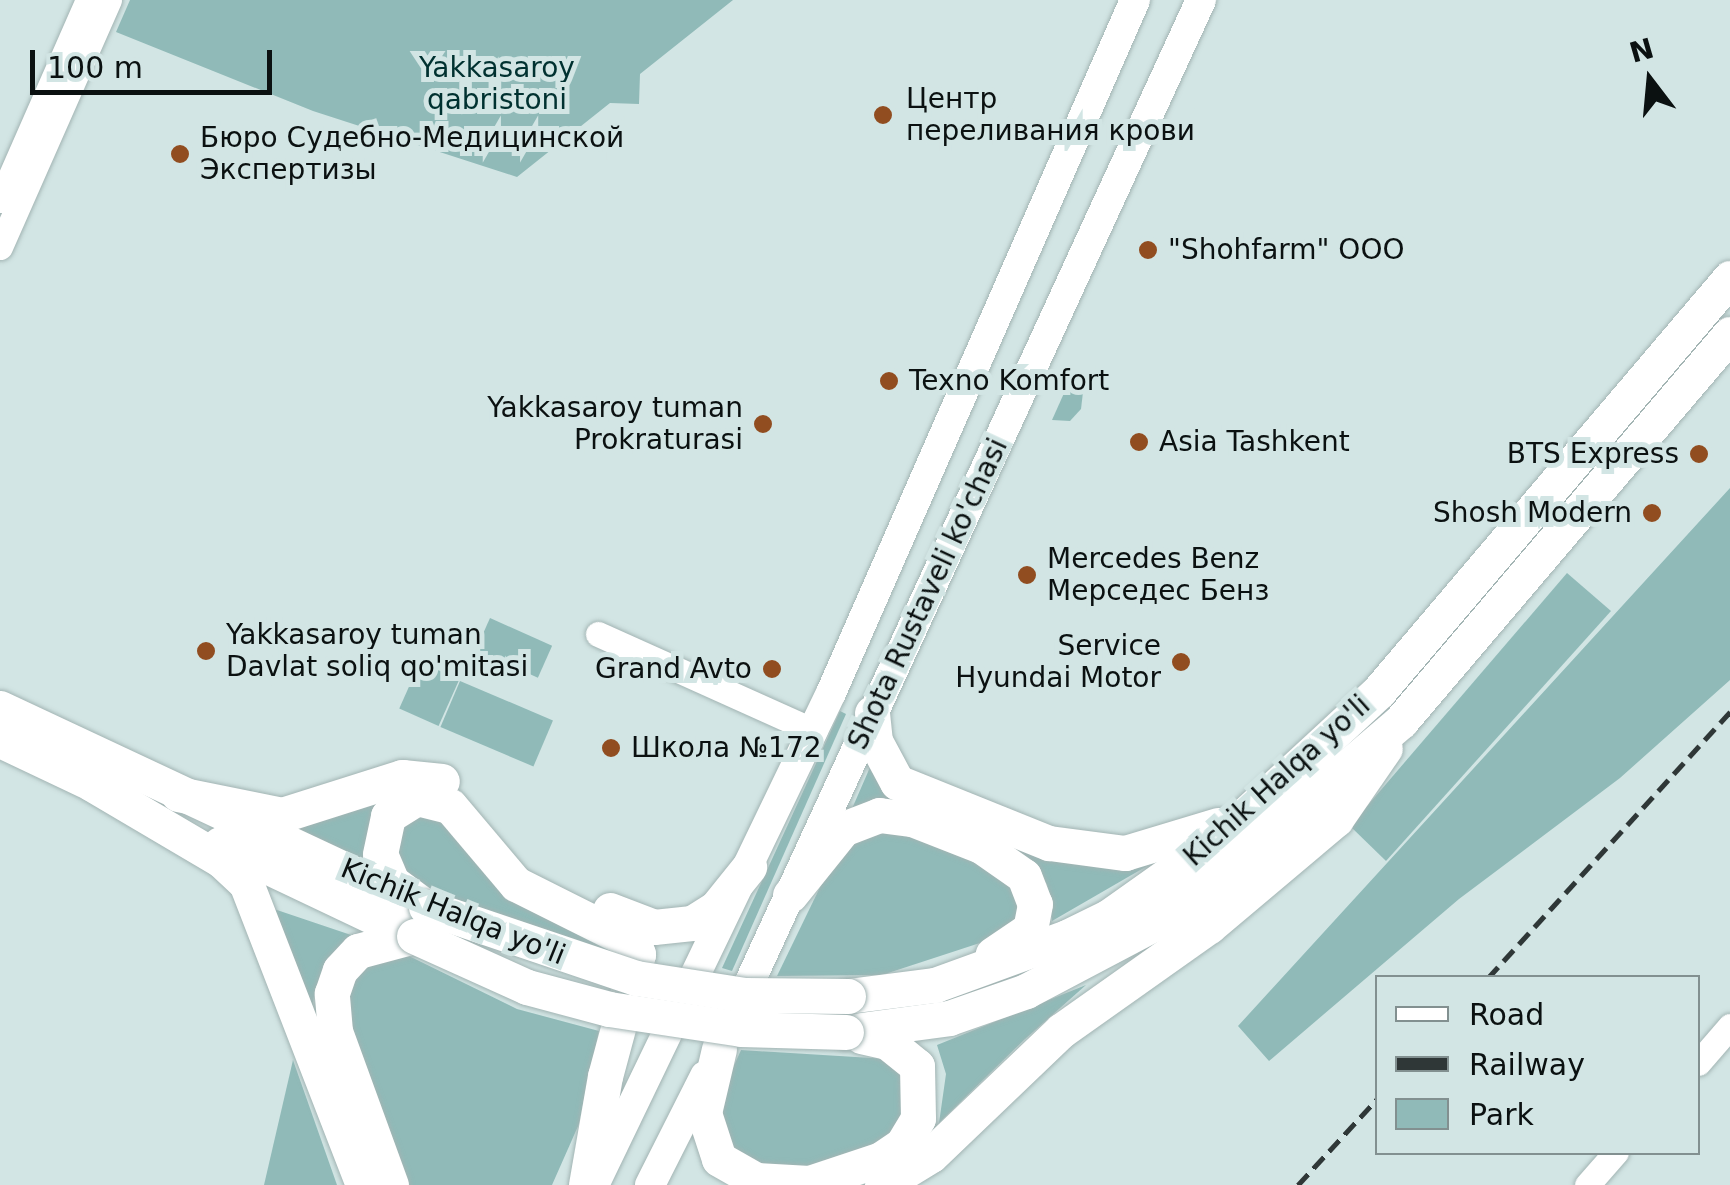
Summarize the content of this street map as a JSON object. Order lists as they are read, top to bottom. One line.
{"streets":{"highway":["Kichik Halqa yo'li"],"main road":["Shota Rustaveli ko'chasi"]},"parks":["Yakkasaroy qabristoni"],"places":["Центр переливания крови","Бюро Судебно-Медицинской Экспертизы","\"Shohfarm\" OOO","Texno Komfort","Yakkasaroy tuman Prokraturasi","Asia Tashkent","BTS Express","Shosh Modern","Mercedes Benz Мерседес Бенз","Yakkasaroy tuman Davlat soliq qo'mitasi","Service Hyundai Motor","Grand Avto","Школа №172"],"legend":["Road","Railway","Park"],"scale_bar":"100 m","north":"top"}
